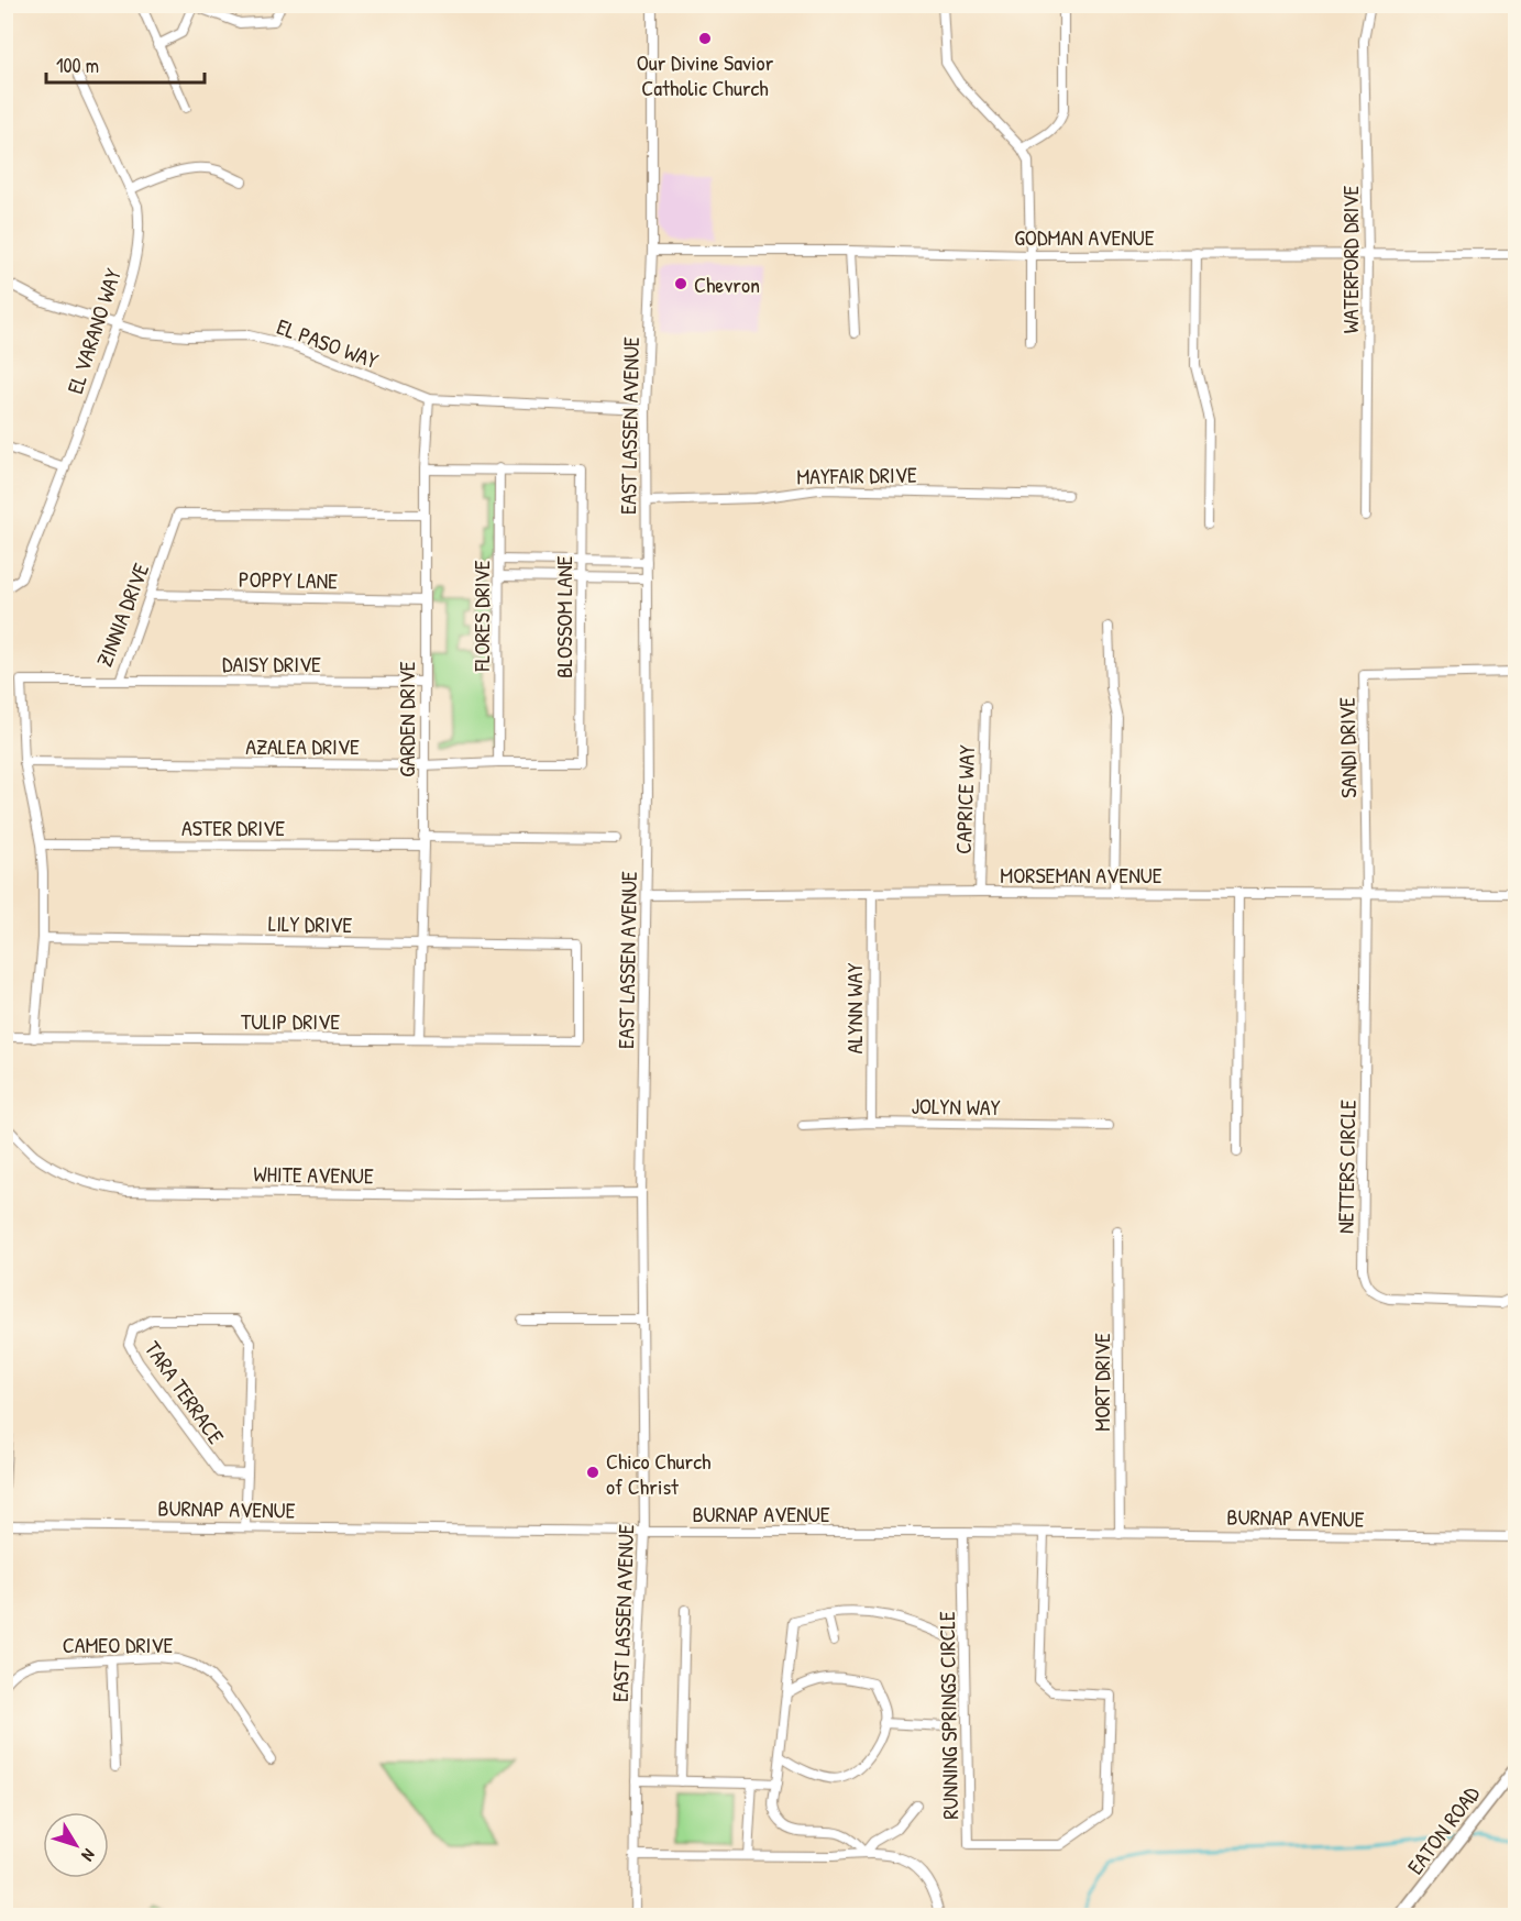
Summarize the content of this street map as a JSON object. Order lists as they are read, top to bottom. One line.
{"streets":{"street":["GODMAN AVENUE","WATERFORD DRIVE","EL VARANO WAY","EL PASO WAY","EAST LASSEN AVENUE","MAYFAIR DRIVE","POPPY LANE","ZINNIA DRIVE","FLORES DRIVE","BLOSSOM LANE","DAISY DRIVE","GARDEN DRIVE","AZALEA DRIVE","SANDI DRIVE","CAPRICE WAY","ASTER DRIVE","MORSEMAN AVENUE","LILY DRIVE","ALYNN WAY","TULIP DRIVE","JOLYN WAY","NETTERS CIRCLE","WHITE AVENUE","MORT DRIVE","TARA TERRACE","BURNAP AVENUE","CAMEO DRIVE","RUNNING SPRINGS CIRCLE","EATON ROAD"]},"crossings":[["GODMAN AVENUE","WATERFORD DRIVE"],["GODMAN AVENUE","EAST LASSEN AVENUE"],["EL VARANO WAY","EL PASO WAY"],["EL PASO WAY","EAST LASSEN AVENUE"],["EL PASO WAY","GARDEN DRIVE"],["EAST LASSEN AVENUE","MAYFAIR DRIVE"],["EAST LASSEN AVENUE","MORSEMAN AVENUE"],["EAST LASSEN AVENUE","WHITE AVENUE"],["EAST LASSEN AVENUE","BURNAP AVENUE"],["POPPY LANE","ZINNIA DRIVE"],["POPPY LANE","GARDEN DRIVE"],["ZINNIA DRIVE","DAISY DRIVE"],["ZINNIA DRIVE","GARDEN DRIVE"],["ZINNIA DRIVE","AZALEA DRIVE"],["ZINNIA DRIVE","ASTER DRIVE"],["ZINNIA DRIVE","LILY DRIVE"],["ZINNIA DRIVE","TULIP DRIVE"],["FLORES DRIVE","BLOSSOM LANE"],["FLORES DRIVE","AZALEA DRIVE"],["BLOSSOM LANE","AZALEA DRIVE"],["DAISY DRIVE","GARDEN DRIVE"],["GARDEN DRIVE","AZALEA DRIVE"],["GARDEN DRIVE","ASTER DRIVE"],["GARDEN DRIVE","LILY DRIVE"],["GARDEN DRIVE","TULIP DRIVE"],["SANDI DRIVE","MORSEMAN AVENUE"],["SANDI DRIVE","NETTERS CIRCLE"],["CAPRICE WAY","MORSEMAN AVENUE"],["MORSEMAN AVENUE","ALYNN WAY"],["MORSEMAN AVENUE","NETTERS CIRCLE"],["LILY DRIVE","TULIP DRIVE"],["ALYNN WAY","JOLYN WAY"],["MORT DRIVE","BURNAP AVENUE"],["TARA TERRACE","BURNAP AVENUE"],["BURNAP AVENUE","RUNNING SPRINGS CIRCLE"]],"places":["Our Divine Savior Catholic Church","Chevron","Chico Church of Christ"],"scale_bar":"100 m","north":"bottom right"}
